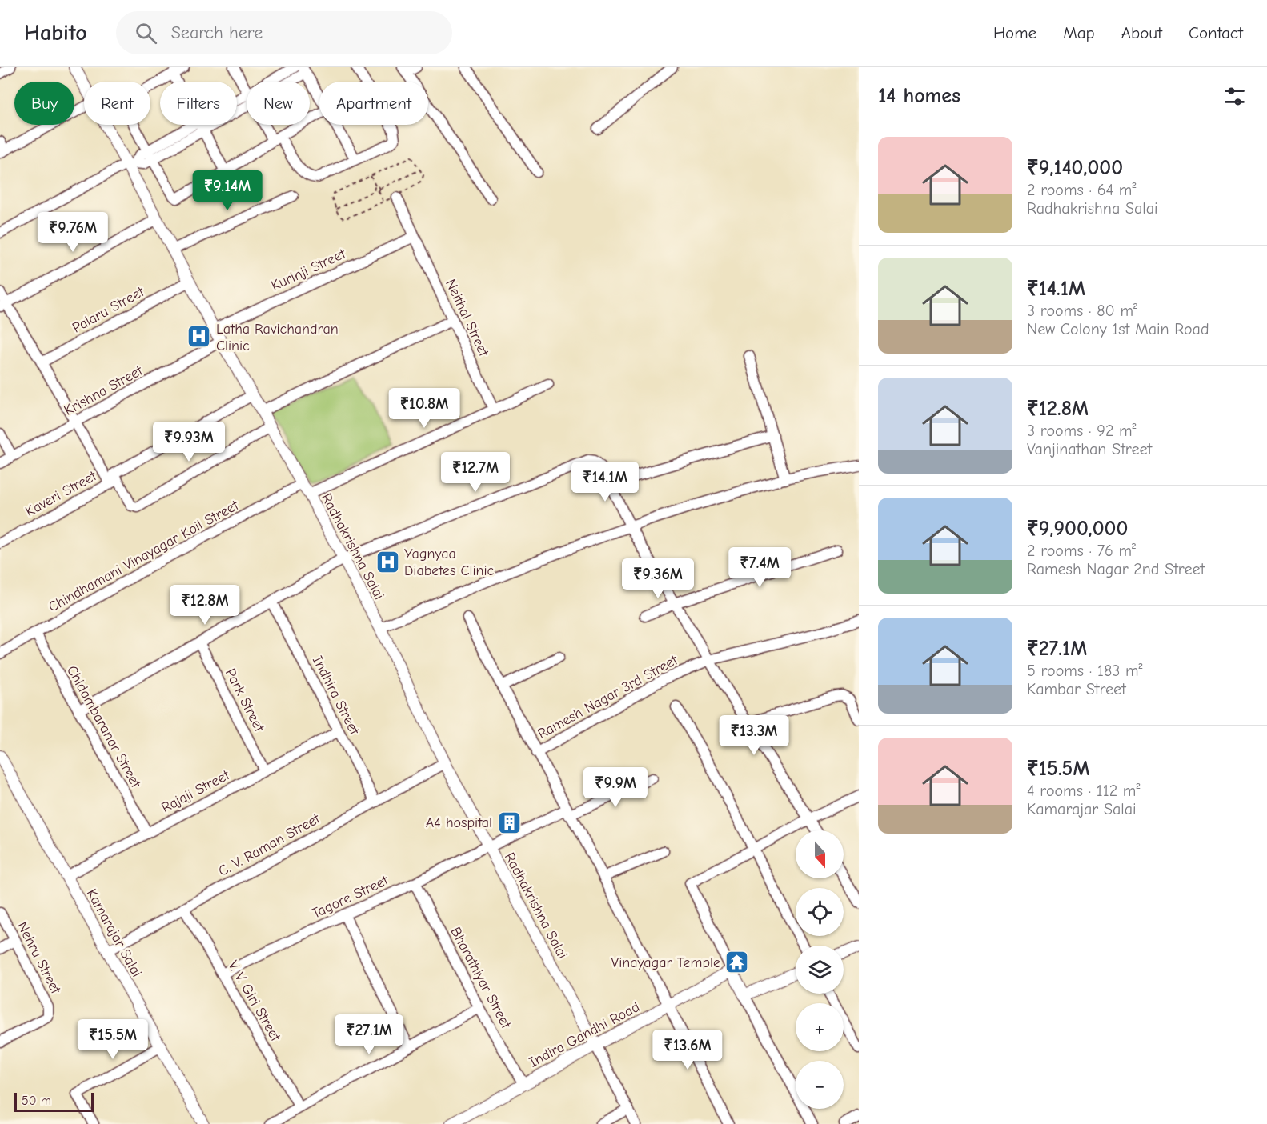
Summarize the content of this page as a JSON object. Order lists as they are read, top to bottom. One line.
{"streets":{"street":["Kurinji Street","Palaru Street","Neithal Street","Krishna Street","Kaveri Street","Radhakrishna Salai","Chindhamani Vinayagar Koil Street","Indhira Street","Ramesh Nagar 3rd Street","Park Street","Chidambaranar Street","Rajaji Street","C. V. Raman Street","Tagore Street","Kamarajar Salai","Nehru Street","Bharathiyar Street","V. V. Giri Street","Indira Gandhi Road"]},"crossings":[["Kurinji Street","Neithal Street"],["Kurinji Street","Radhakrishna Salai"],["Palaru Street","Radhakrishna Salai"],["Krishna Street","Radhakrishna Salai"],["Radhakrishna Salai","Chindhamani Vinayagar Koil Street"],["Radhakrishna Salai","C. V. Raman Street"],["Radhakrishna Salai","Tagore Street"],["Radhakrishna Salai","Indira Gandhi Road"],["Chindhamani Vinayagar Koil Street","Chidambaranar Street"],["Indhira Street","Rajaji Street"],["Indhira Street","C. V. Raman Street"],["Park Street","Rajaji Street"],["Chidambaranar Street","Rajaji Street"],["Rajaji Street","Kamarajar Salai"],["C. V. Raman Street","Kamarajar Salai"],["C. V. Raman Street","V. V. Giri Street"],["Tagore Street","Bharathiyar Street"],["Tagore Street","V. V. Giri Street"],["Bharathiyar Street","Indira Gandhi Road"]],"places":{"hospital":["Latha Ravichandran Clinic","Yagnyaa Diabetes Clinic"],"building":["A4 hospital"],"temple":["Vinayagar Temple"]},"scale_bar":"50 m","north":"bottom","page":{"header":"Habito","search":"Search here","nav":["Home","Map","About","Contact"],"heading":"14 homes","chip":["Buy","Rent","Filters","New","Apartment"],"list":[{"name":"₹9,140,000","note":"2 rooms · 64 m² · Radhakrishna Salai"},{"name":"₹14.1M","note":"3 rooms · 80 m² · New Colony 1st Main Road"},{"name":"₹12.8M","note":"3 rooms · 92 m² · Vanjinathan Street"},{"name":"₹9,900,000","note":"2 rooms · 76 m² · Ramesh Nagar 2nd Street"},{"name":"₹27.1M","note":"5 rooms · 183 m² · Kambar Street"},{"name":"₹15.5M","note":"4 rooms · 112 m² · Kamarajar Salai"}],"price":["₹9.14M","₹9.76M","₹10.8M","₹9.93M","₹12.7M","₹14.1M","₹7.4M","₹9.36M","₹12.8M","₹13.3M","₹9.9M","₹27.1M","₹15.5M","₹13.6M"],"map_buttons":["+","−"],"scale":"50 m"}}
